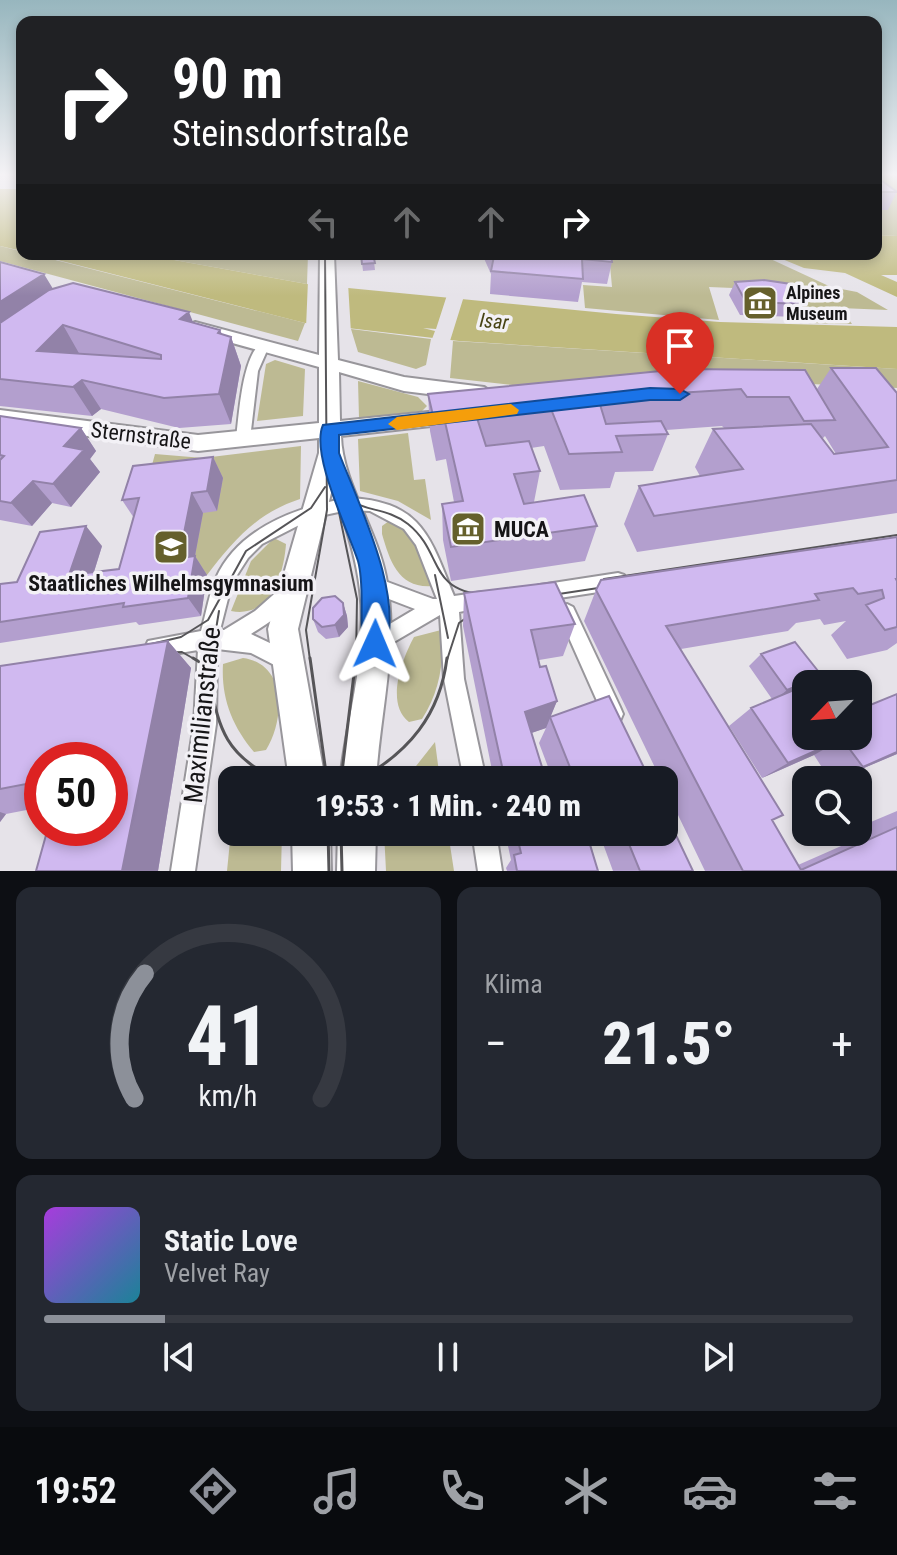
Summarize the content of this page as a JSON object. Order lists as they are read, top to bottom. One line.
{"streets":{"main road":["Sternstraße"],"street":["Maximilianstraße"]},"water":["Isar"],"places":{"museum":["Alpines Museum","MUCA"],"school or university":["Staatliches Wilhelmsgymnasium"]},"north":"bottom left","page":{"turn":["90 m","Steinsdorfstraße"],"limit":"50","trip":"19:53 · 1 Min. · 240 m","tile":"Klima","heat":["−","21.5°","+"],"song":["Static Love","Velvet Ray"],"tabs":"19:52","gauge":["41","km/h"]}}
